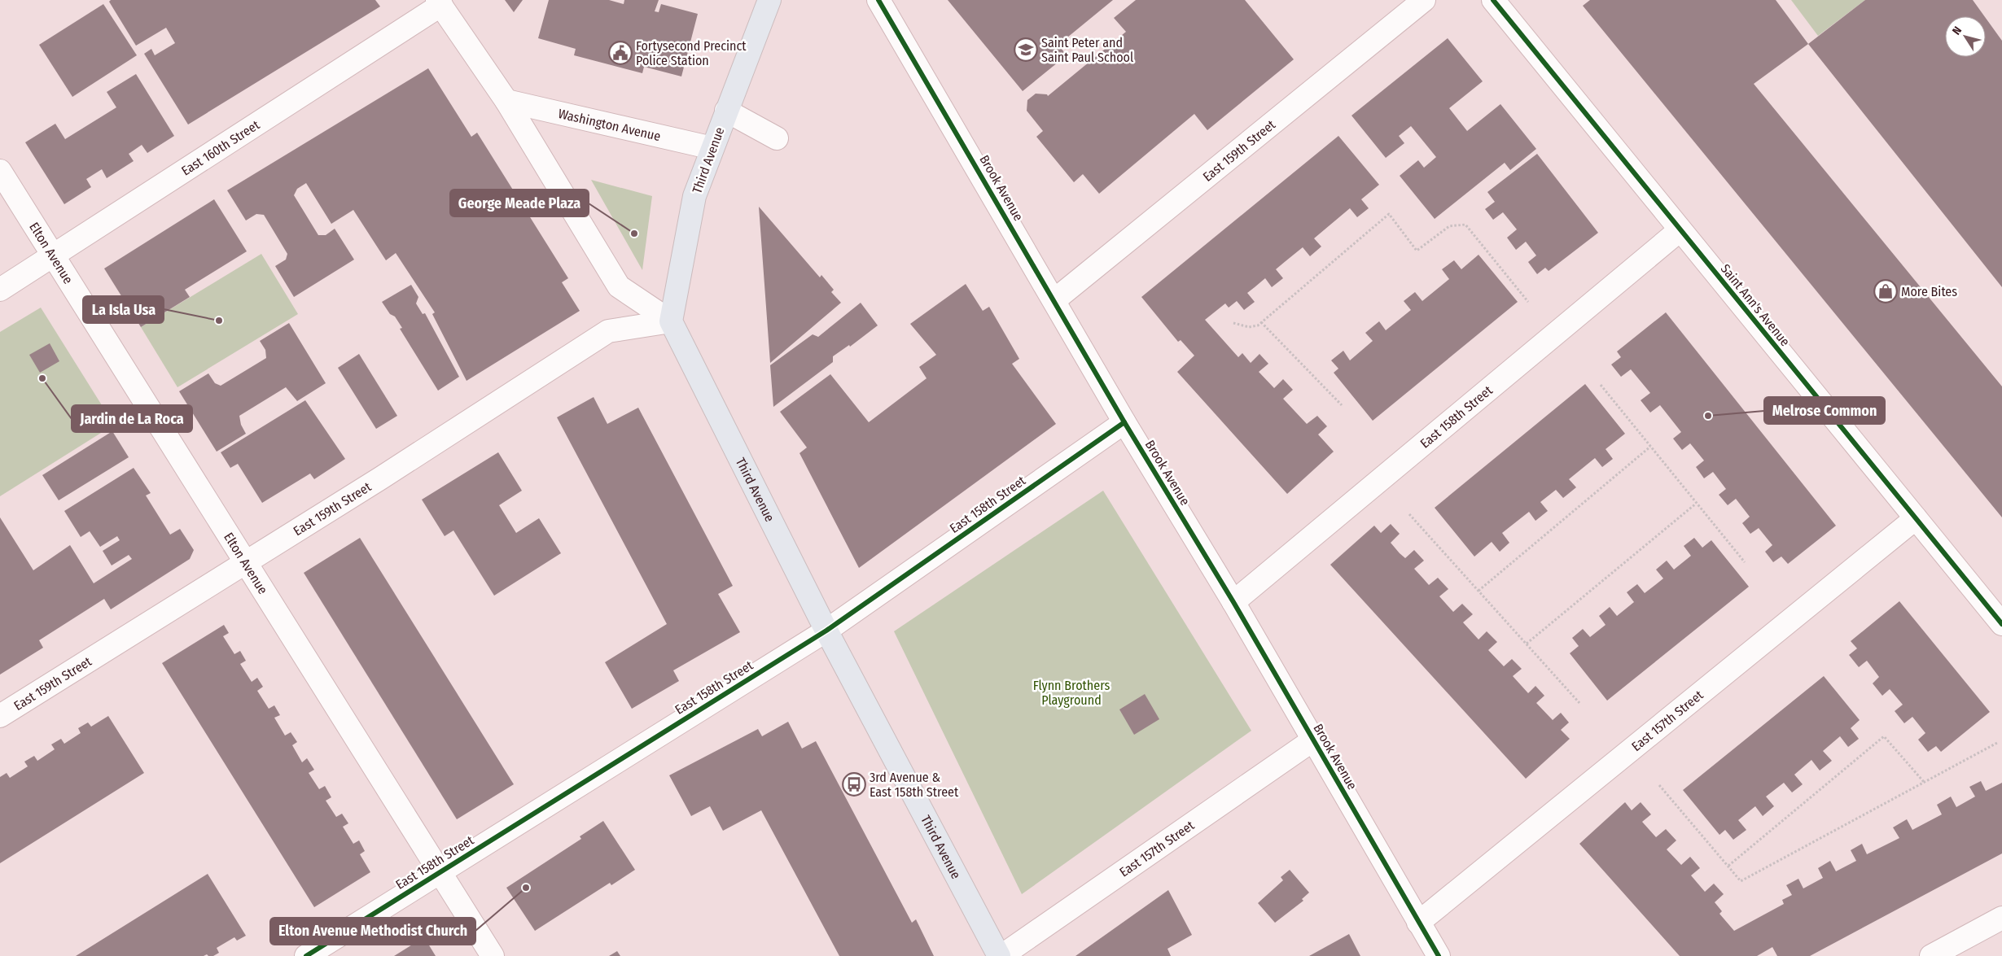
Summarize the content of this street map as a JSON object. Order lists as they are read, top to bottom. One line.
{"streets":{"main road":["Third Avenue"],"street":["Washington Avenue","East 160th Street","East 159th Street","Brook Avenue","Elton Avenue","Saint Ann's Avenue","East 158th Street","East 157th Street"]},"crossings":[["Washington Avenue","Third Avenue"],["East 160th Street","Elton Avenue"],["East 159th Street","Third Avenue"],["East 159th Street","Brook Avenue"],["East 159th Street","Elton Avenue"],["Third Avenue","East 158th Street"],["Third Avenue","East 157th Street"],["Brook Avenue","East 158th Street"],["Brook Avenue","East 157th Street"],["Elton Avenue","East 158th Street"],["Saint Ann's Avenue","East 158th Street"],["Saint Ann's Avenue","East 157th Street"]],"parks":["Flynn Brothers Playground"],"places":{"school or university":["Saint Peter and Saint Paul School"],"public building":["Fortysecond Precinct Police Station"],"other":["George Meade Plaza","La Isla Usa","Jardin de La Roca","Melrose Common","Elton Avenue Methodist Church"],"shop":["More Bites"],"bus stop":["3rd Avenue & East 158th Street"]},"north":"top left"}
